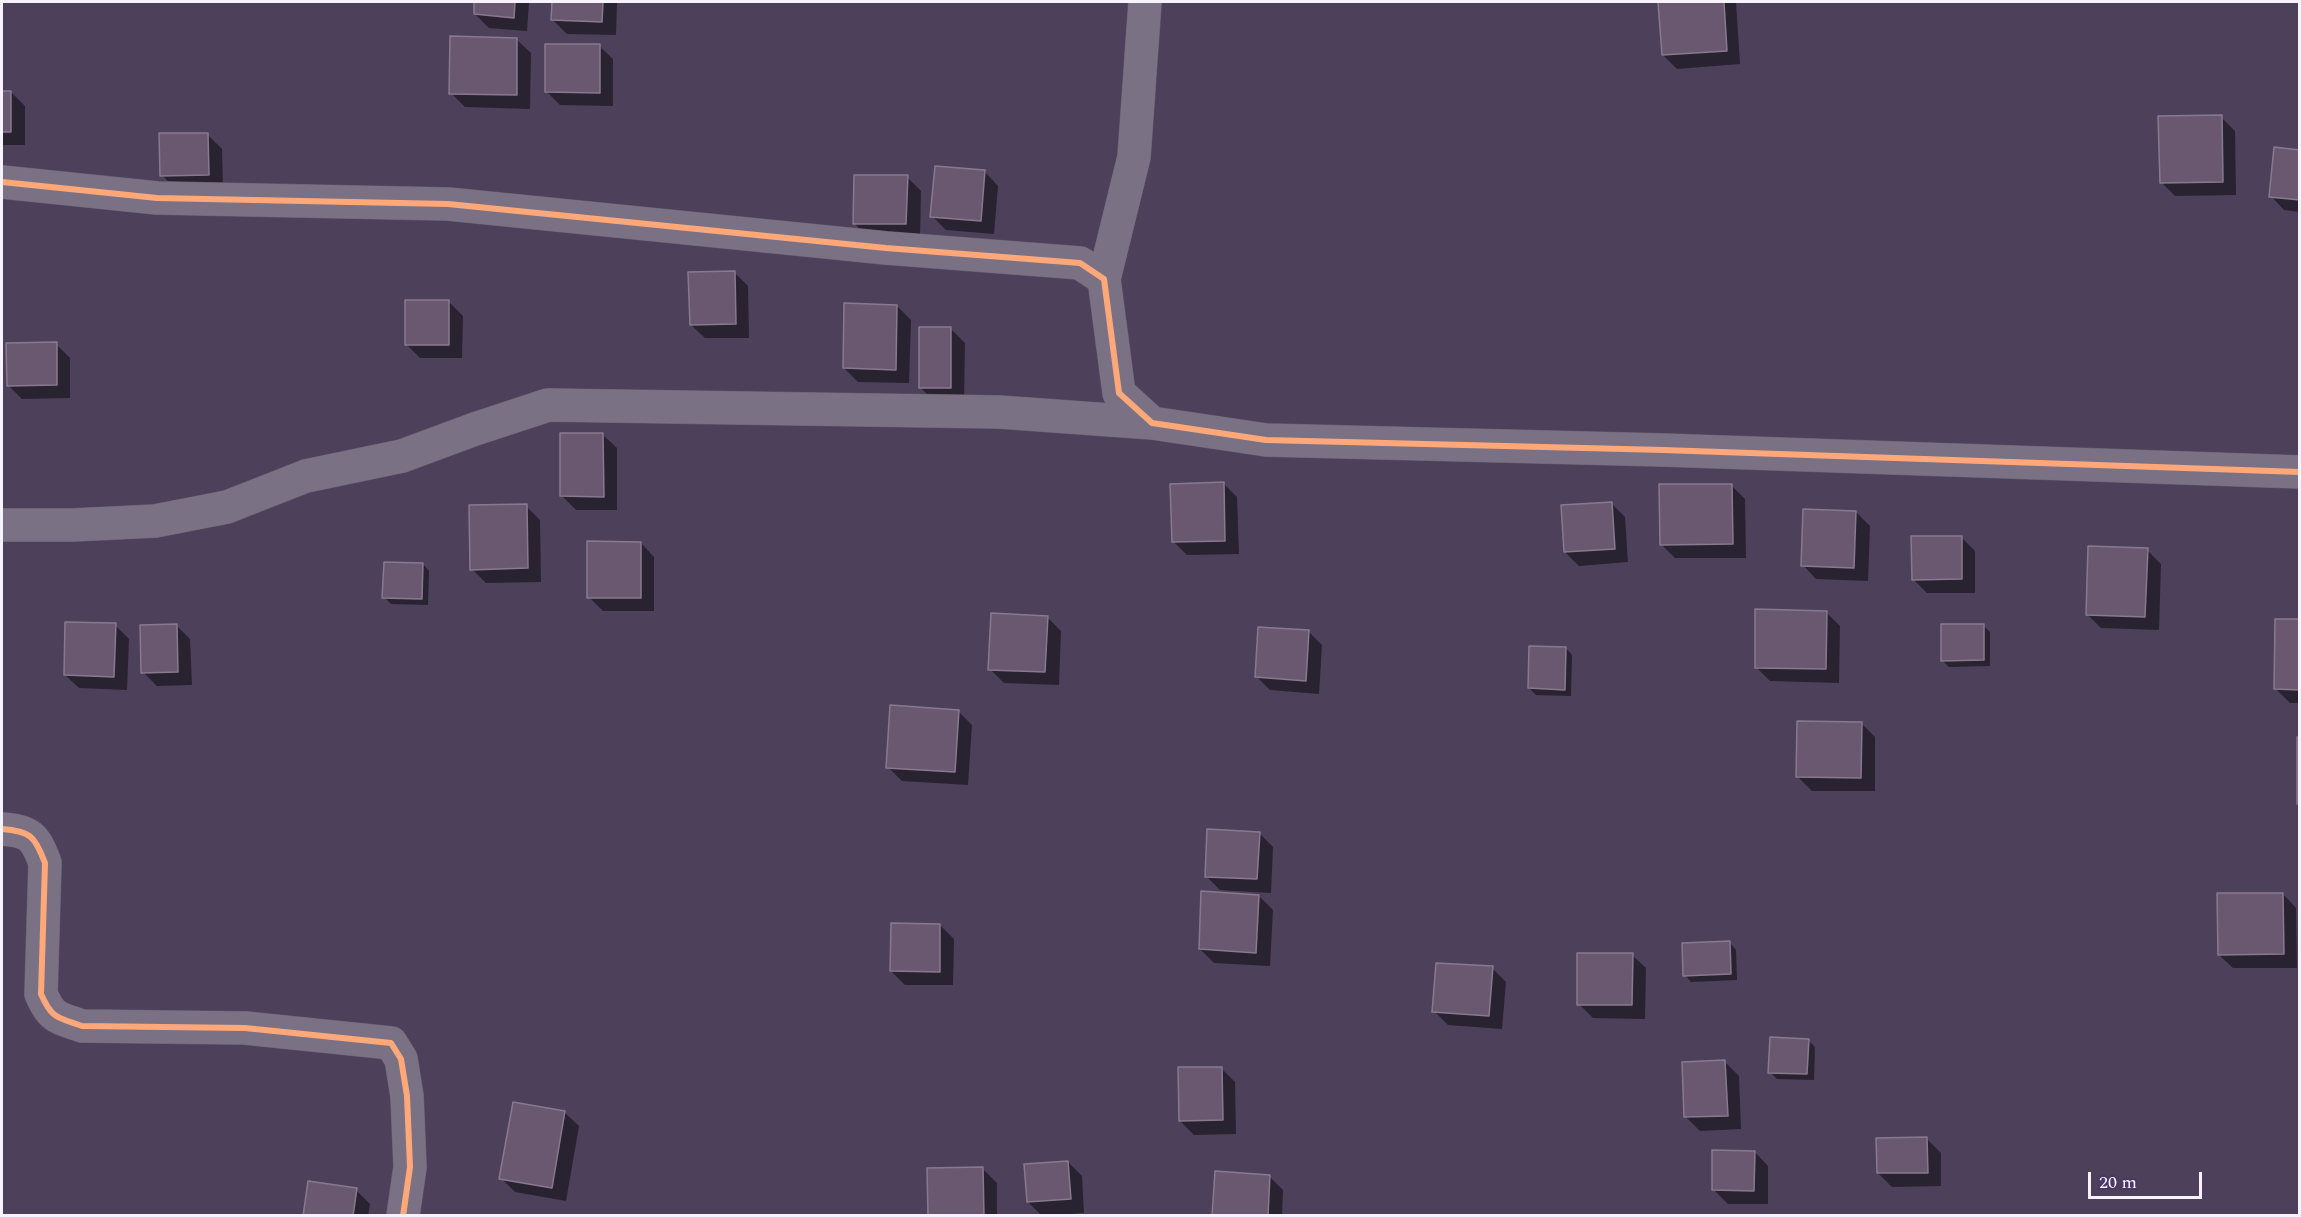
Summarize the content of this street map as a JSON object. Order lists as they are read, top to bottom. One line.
{"scale_bar":"20 m"}
